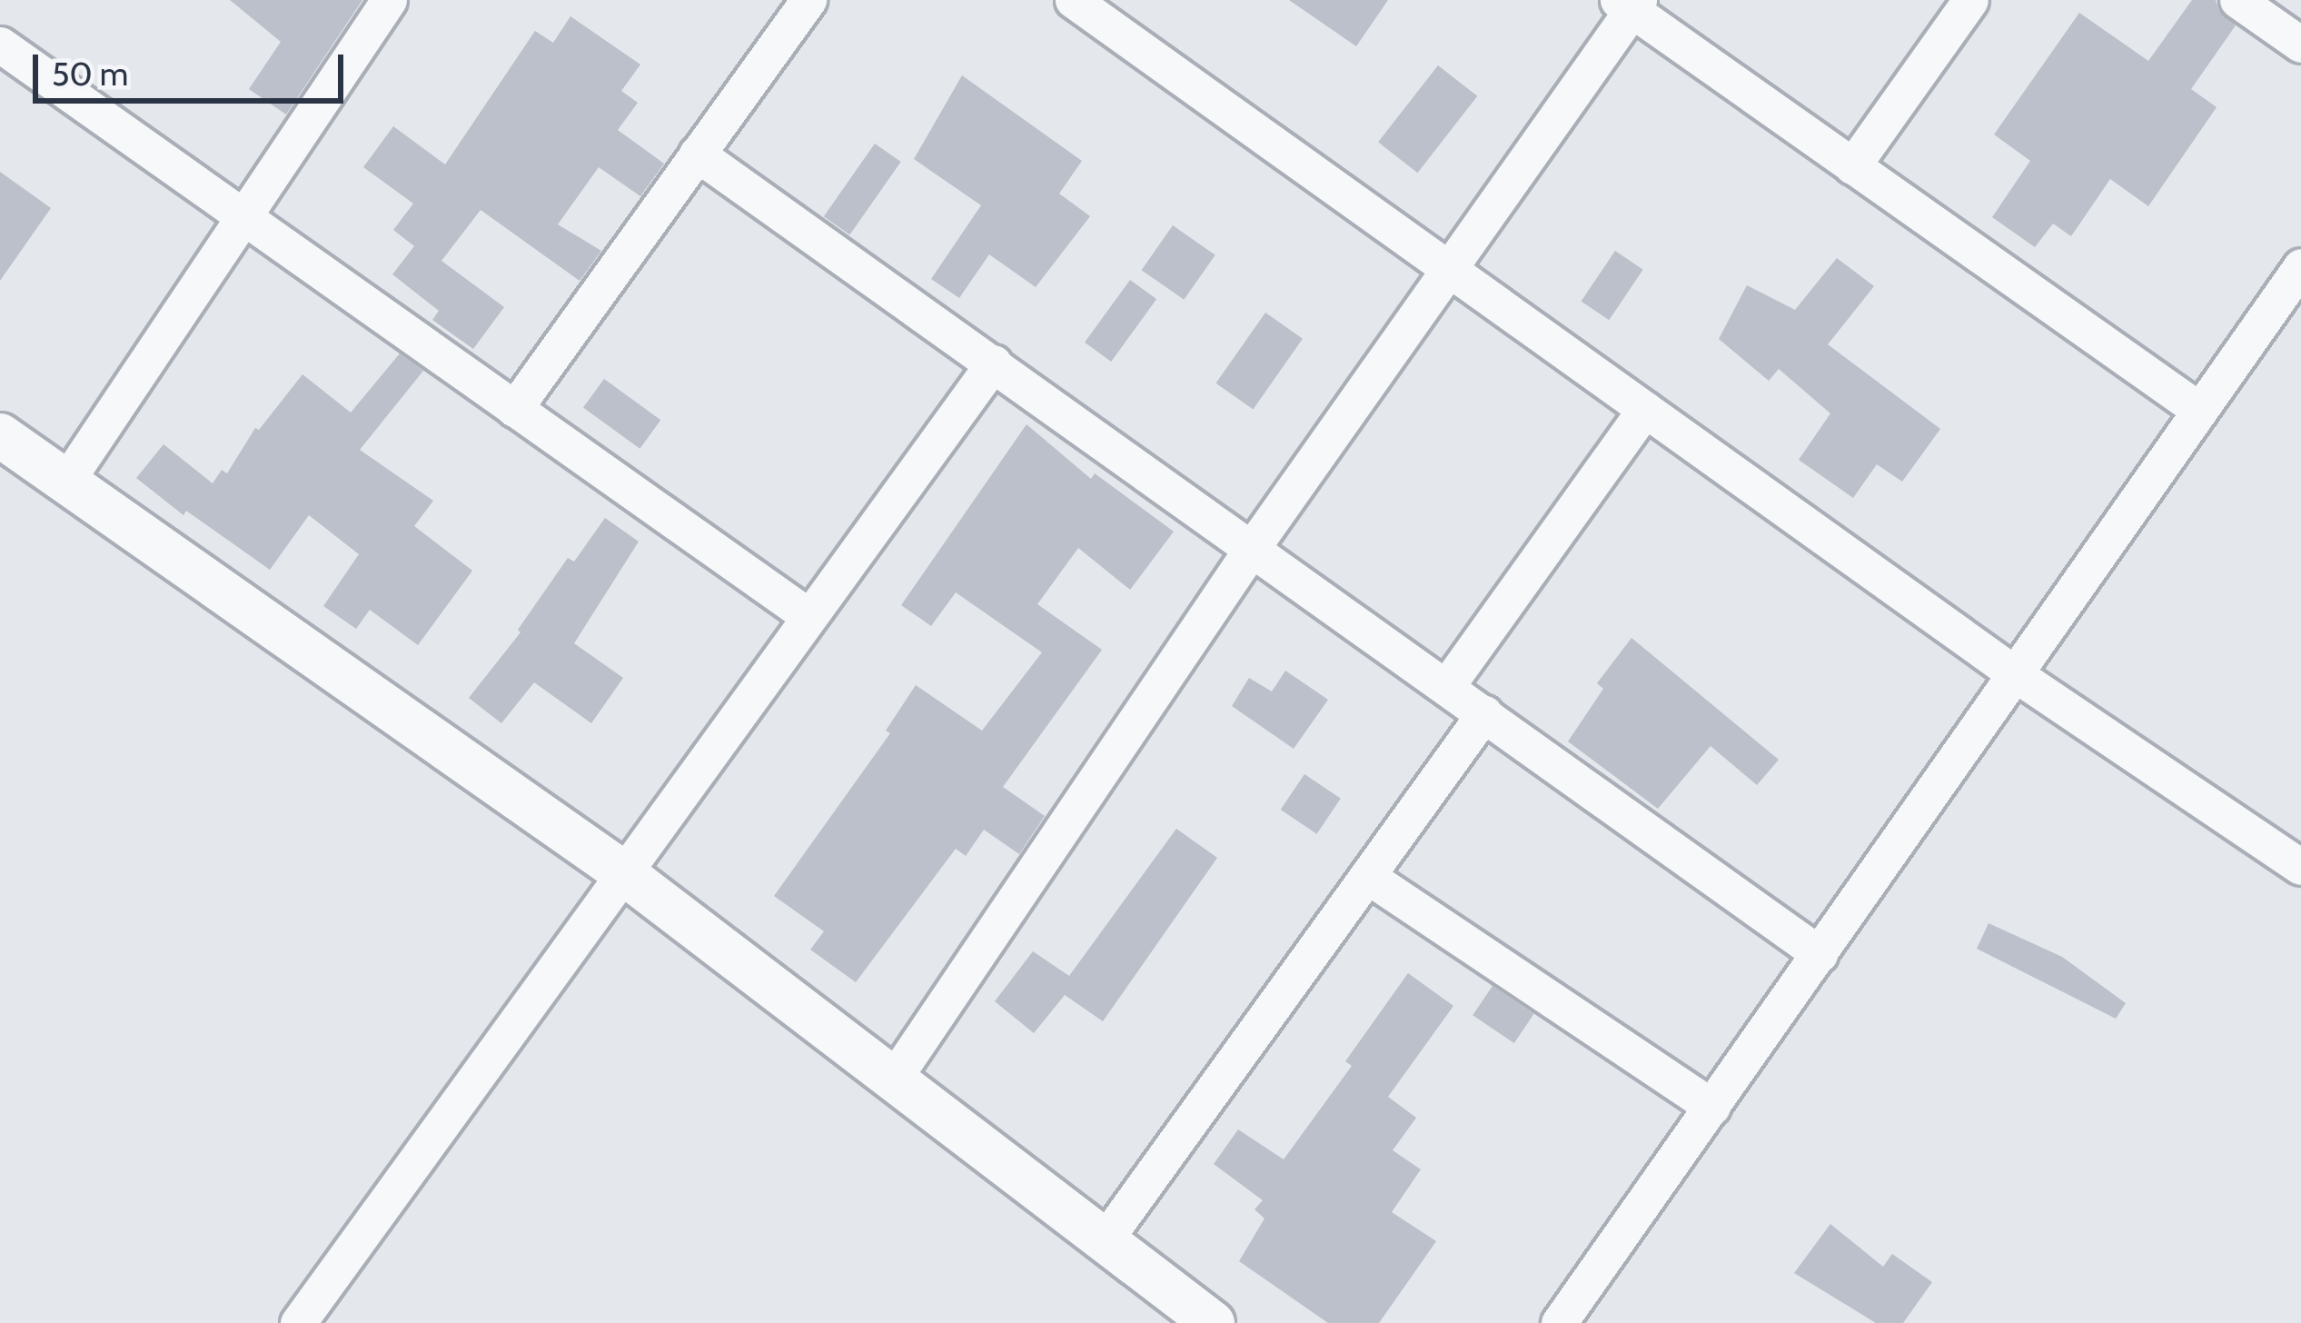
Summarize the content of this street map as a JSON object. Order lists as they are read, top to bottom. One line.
{"scale_bar":"50 m"}
